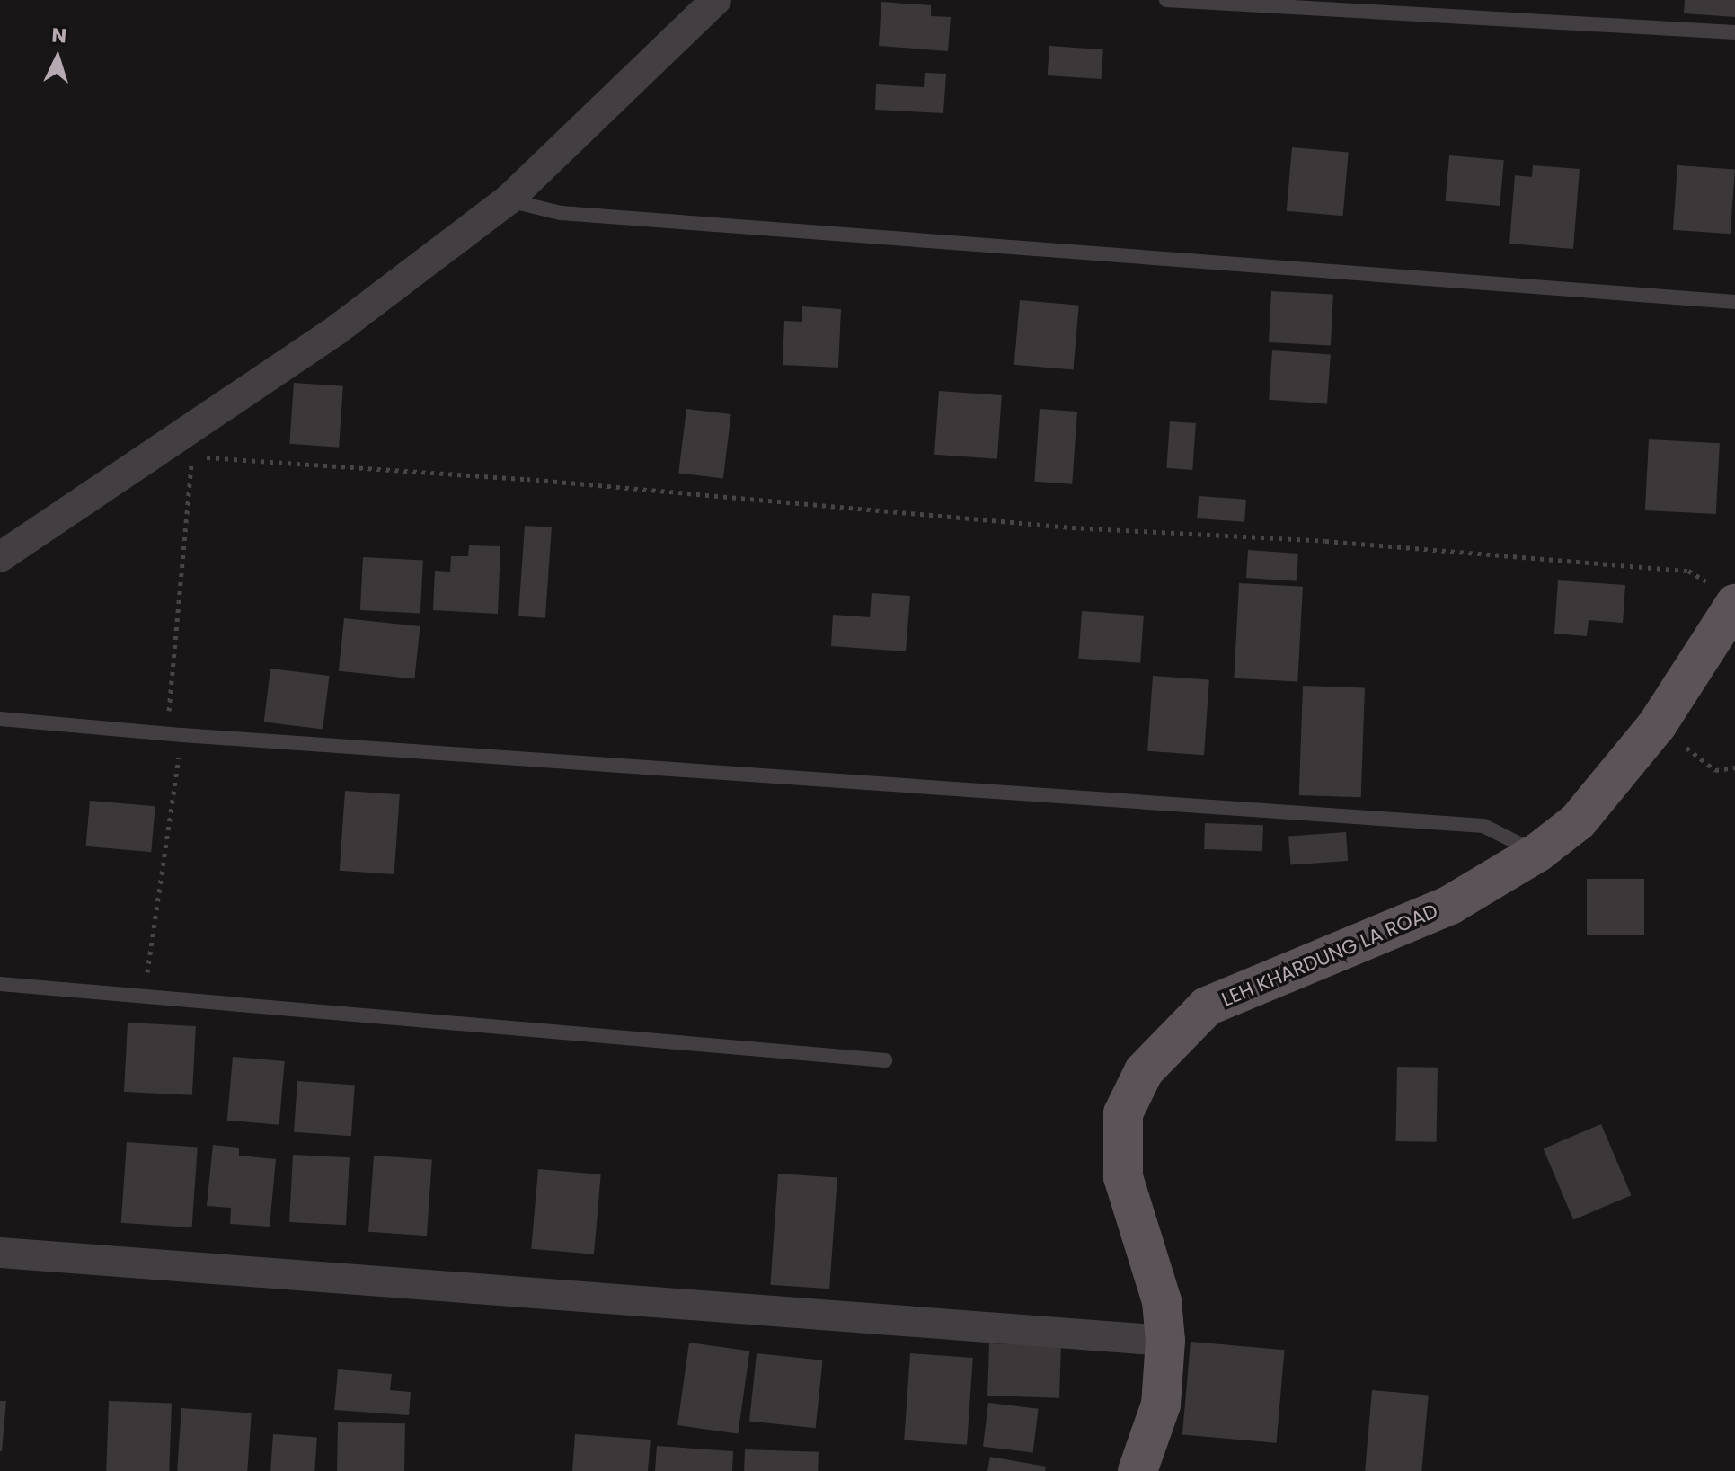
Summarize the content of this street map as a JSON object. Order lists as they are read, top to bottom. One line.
{"streets":{"main road":["LEH KHARDUNG LA ROAD"]},"north":"top"}
